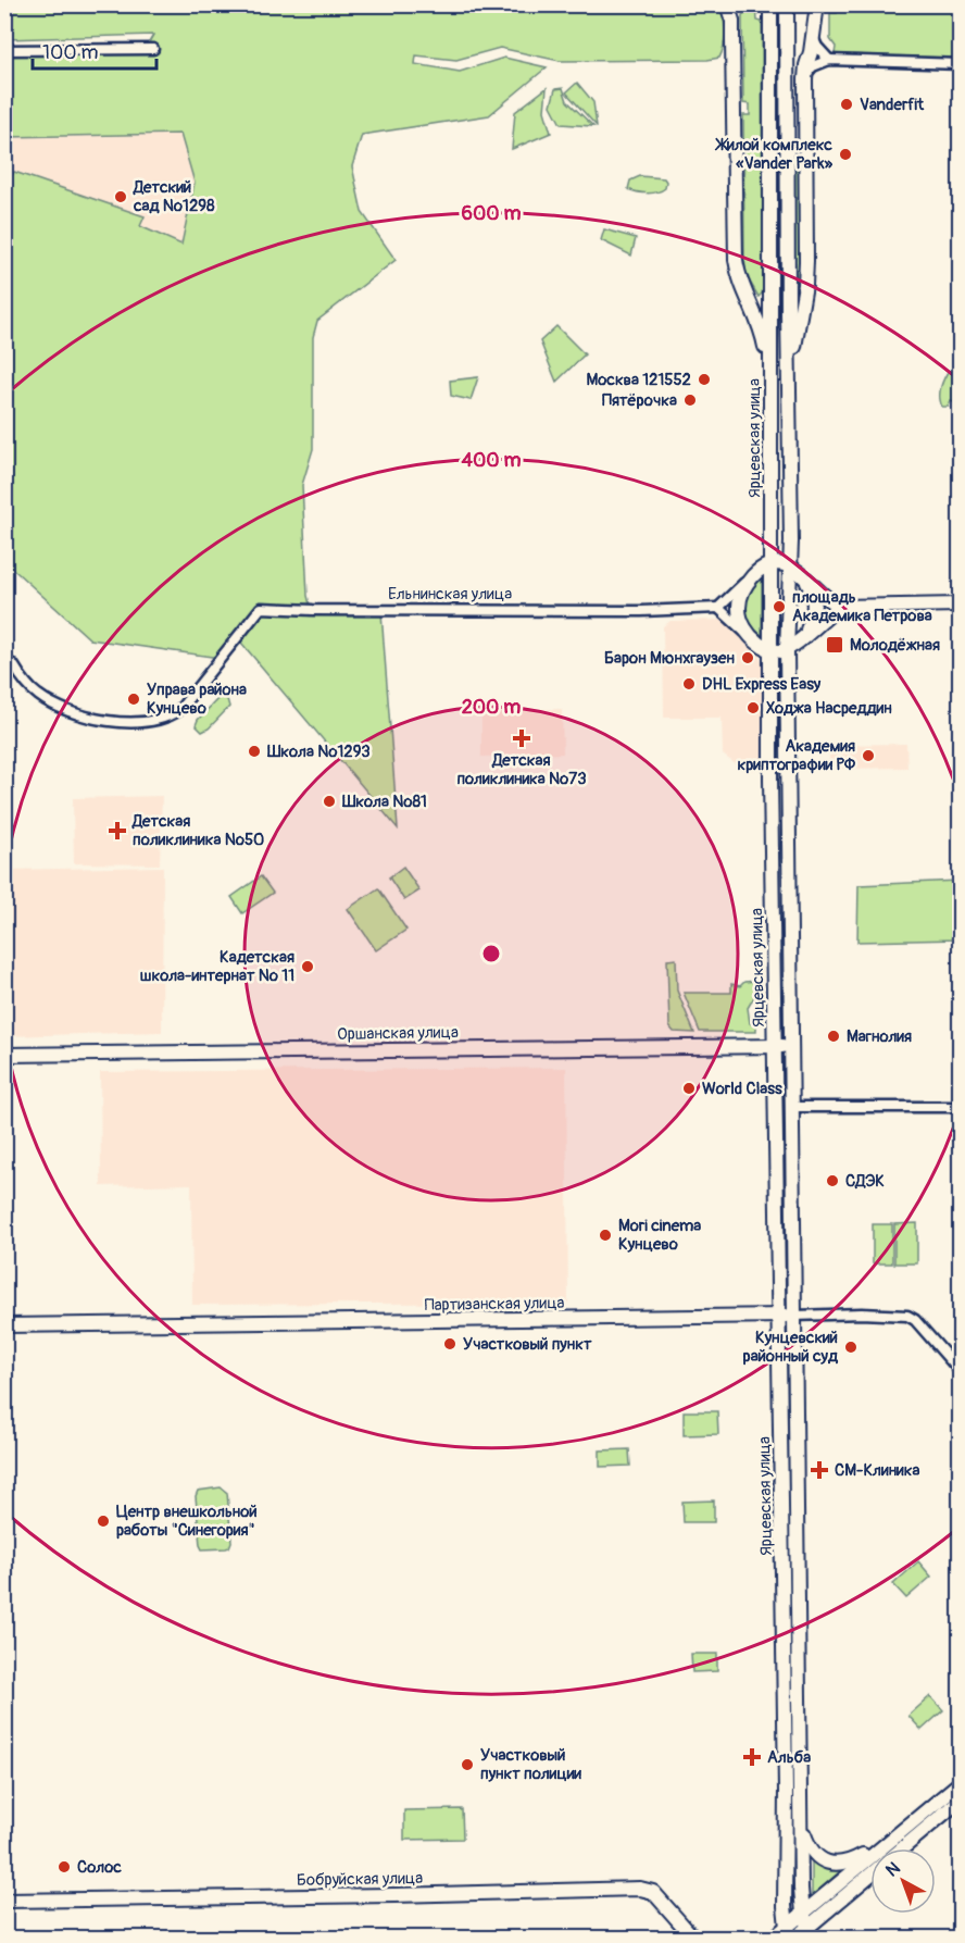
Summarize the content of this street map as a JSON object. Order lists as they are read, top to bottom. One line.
{"streets":{"main road":["Ярцевская улица","Оршанская улица","Партизанская улица","Бобруйская улица"],"street":["Ельнинская улица"]},"crossings":[["Ярцевская улица","Оршанская улица"],["Ярцевская улица","Партизанская улица"]],"places":{"other":["Vanderfit","Жилой комплекс «Vander Park»","Детский сад №1298","Москва 121552","Пятёрочка","площадь Академика Петрова","Барон Мюнхгаузен","DHL Express Easy","Управа района Кунцево","Ходжа Насреддин","Школа №1293","Академия криптографии РФ","Школа №81","Кадетская школа-интернат № 11","Магнолия","World Class","СДЭК","Mori cinema Кунцево","Участковый пункт","Кунцевский районный суд","Центр внешкольной работы \"Синегория\"","Участковый пункт полиции","Солос"],"transit":["Молодёжная"],"health":["Детская поликлиника №73","Детская поликлиника №50","СМ-Клиника","Альба"]},"scale_bar":"100 m","north":"top left","rings":["600 m","400 m","200 m"]}
